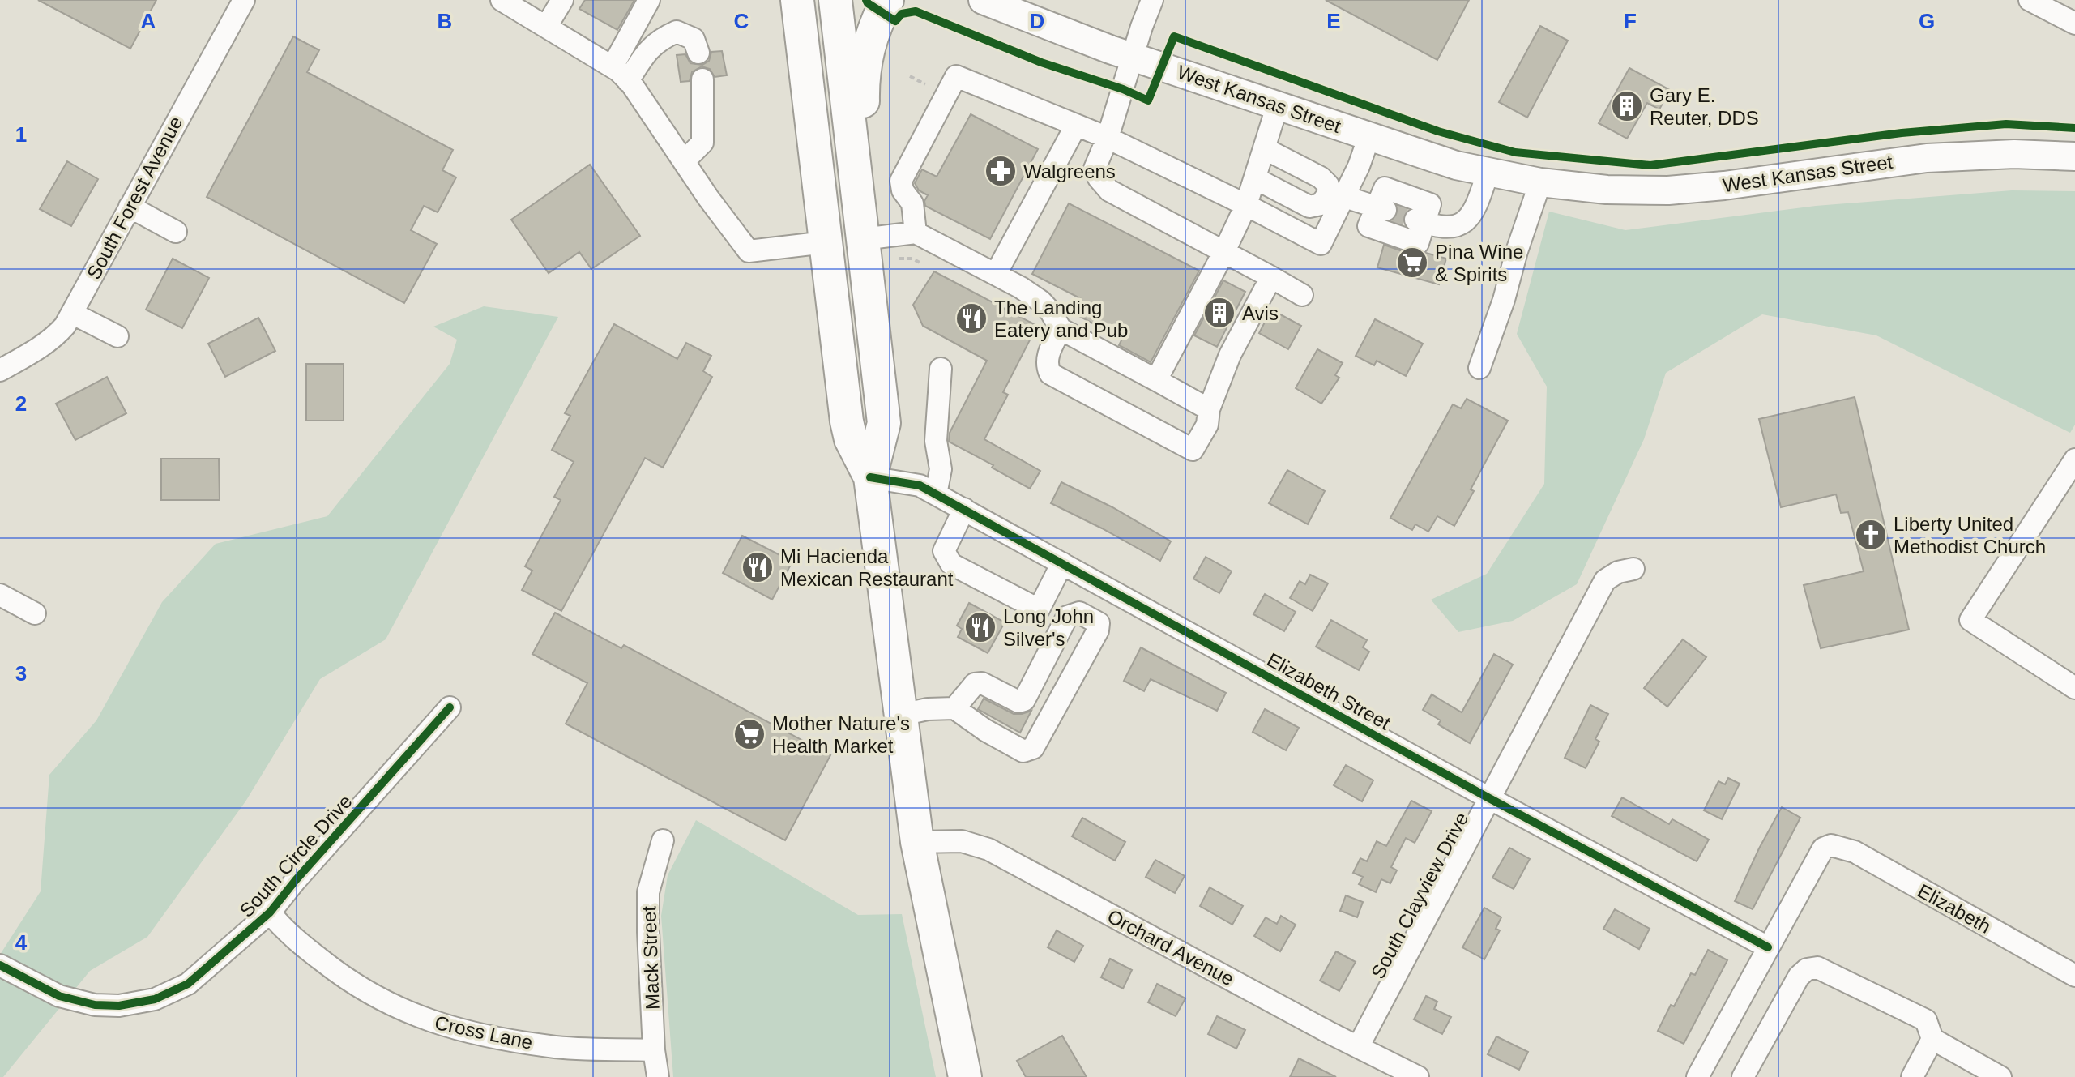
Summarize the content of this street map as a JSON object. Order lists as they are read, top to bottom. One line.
{"streets":{"main road":["West Kansas Street"],"street":["South Forest Avenue","Elizabeth Street","South Circle Drive","South Clayview Drive","Elizabeth","Orchard Avenue","Mack Street","Cross Lane"]},"crossings":[["Elizabeth Street","South Clayview Drive"],["Elizabeth Street","Elizabeth"],["South Circle Drive","Cross Lane"],["South Clayview Drive","Orchard Avenue"],["Mack Street","Cross Lane"]],"places":{"building":["Gary E. Reuter, DDS","Avis"],"pharmacy":["Walgreens"],"supermarket":["Pina Wine & Spirits","Mother Nature's Health Market"],"restaurant":["The Landing Eatery and Pub","Mi Hacienda Mexican Restaurant","Long John Silver's"],"church":["Liberty United Methodist Church"]},"grid":{"columns":["A","B","C","D","E","F","G"],"rows":["1","2","3","4"]}}
